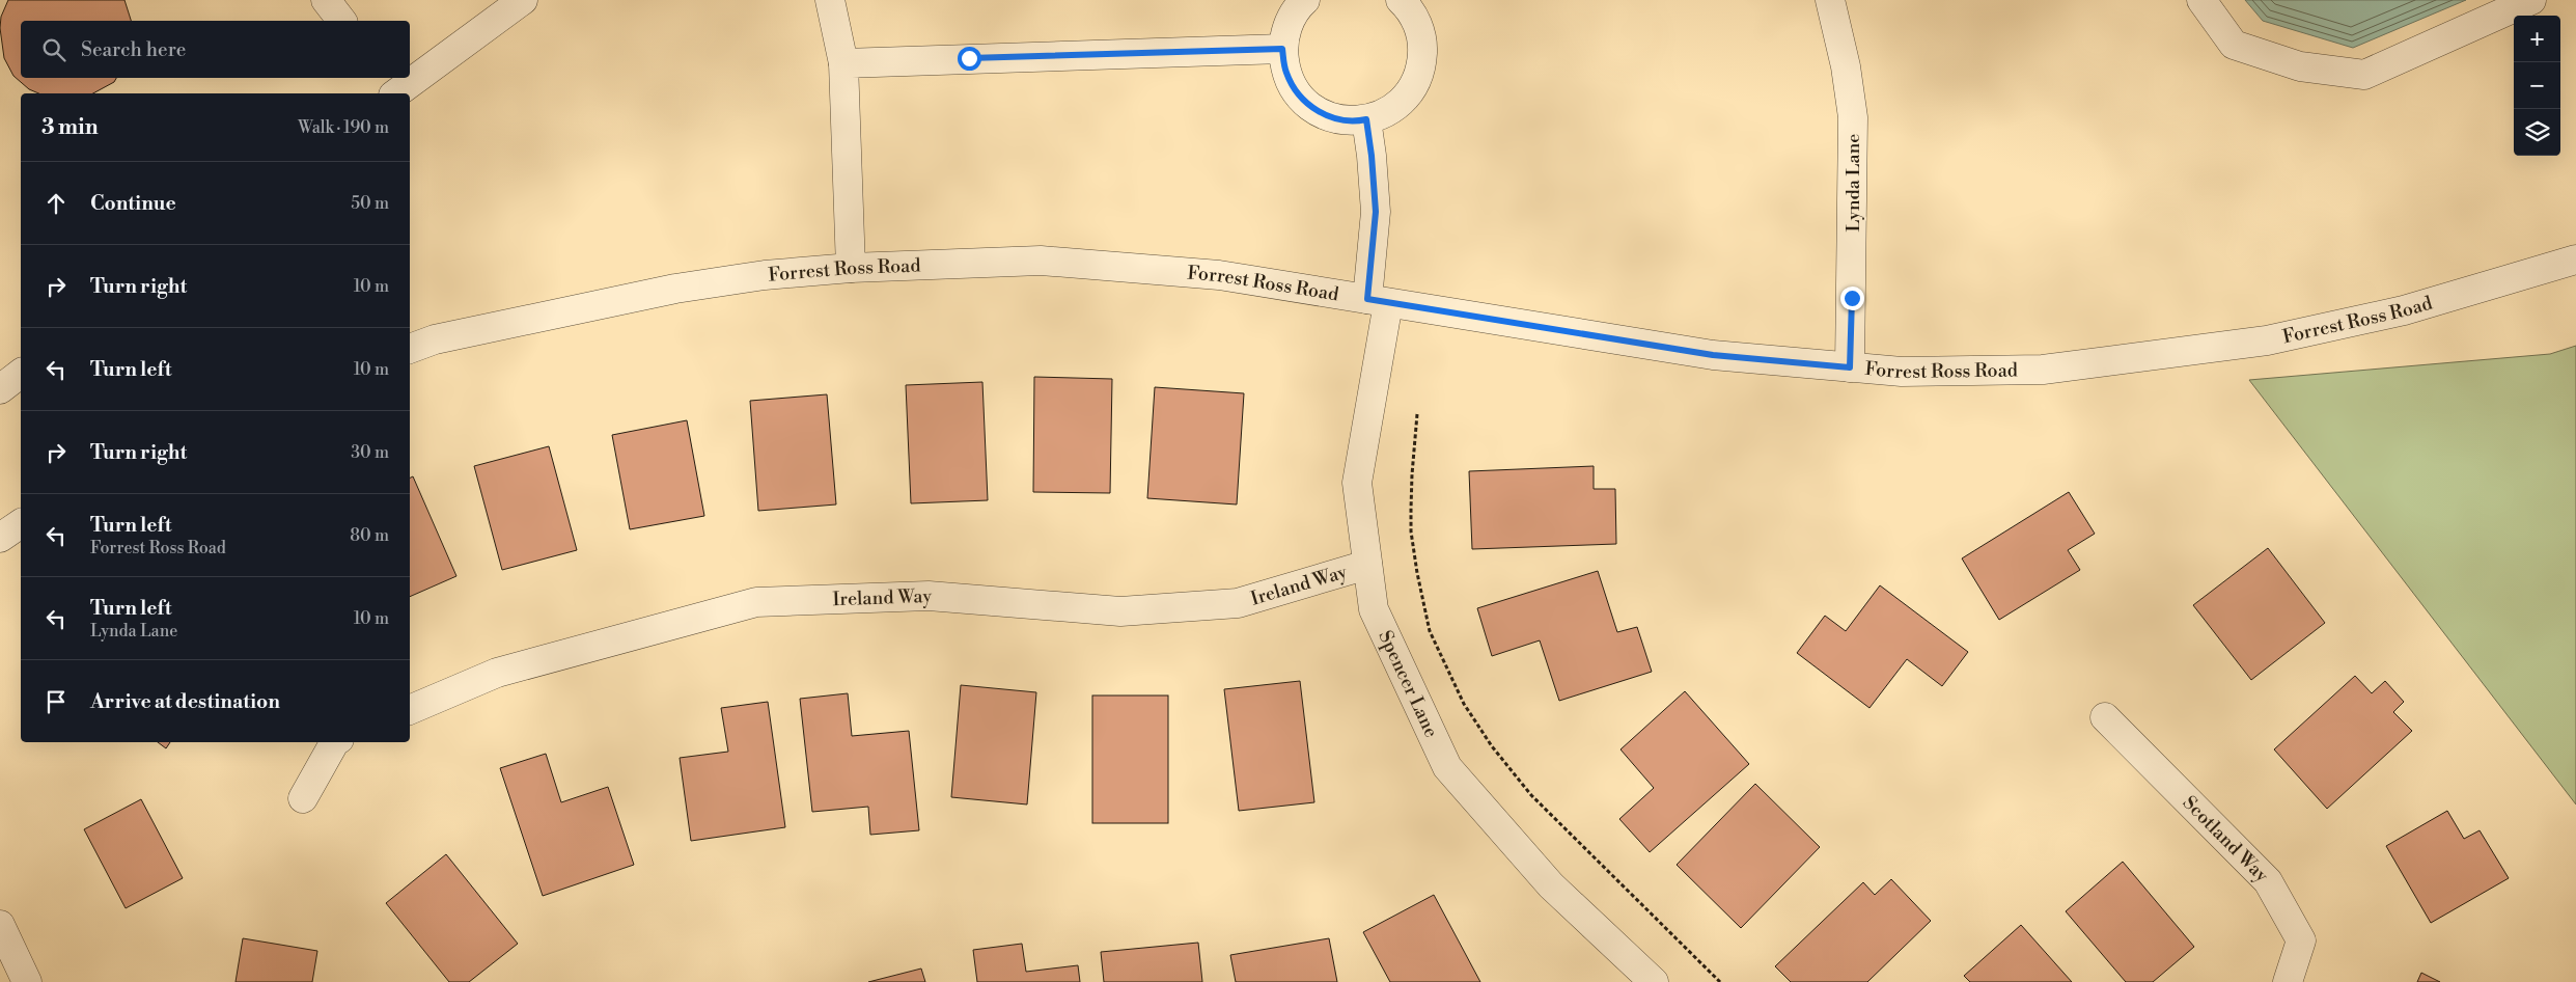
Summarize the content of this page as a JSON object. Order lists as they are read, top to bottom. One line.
{"streets":{"street":["Lynda Lane","Forrest Ross Road","Ireland Way","Spencer Lane","Scotland Way"]},"crossings":[["Lynda Lane","Forrest Ross Road"],["Forrest Ross Road","Spencer Lane"],["Ireland Way","Spencer Lane"]],"page":{"map_buttons":["+","−"],"search":"Search here","heading":["3 min","Walk · 190 m"],"list":[["Continue","50 m"],["Turn right","10 m"],["Turn left","10 m"],["Turn right","30 m"],["Turn left","Forrest Ross Road","80 m"],["Turn left","Lynda Lane","10 m"],"Arrive at destination"]}}
